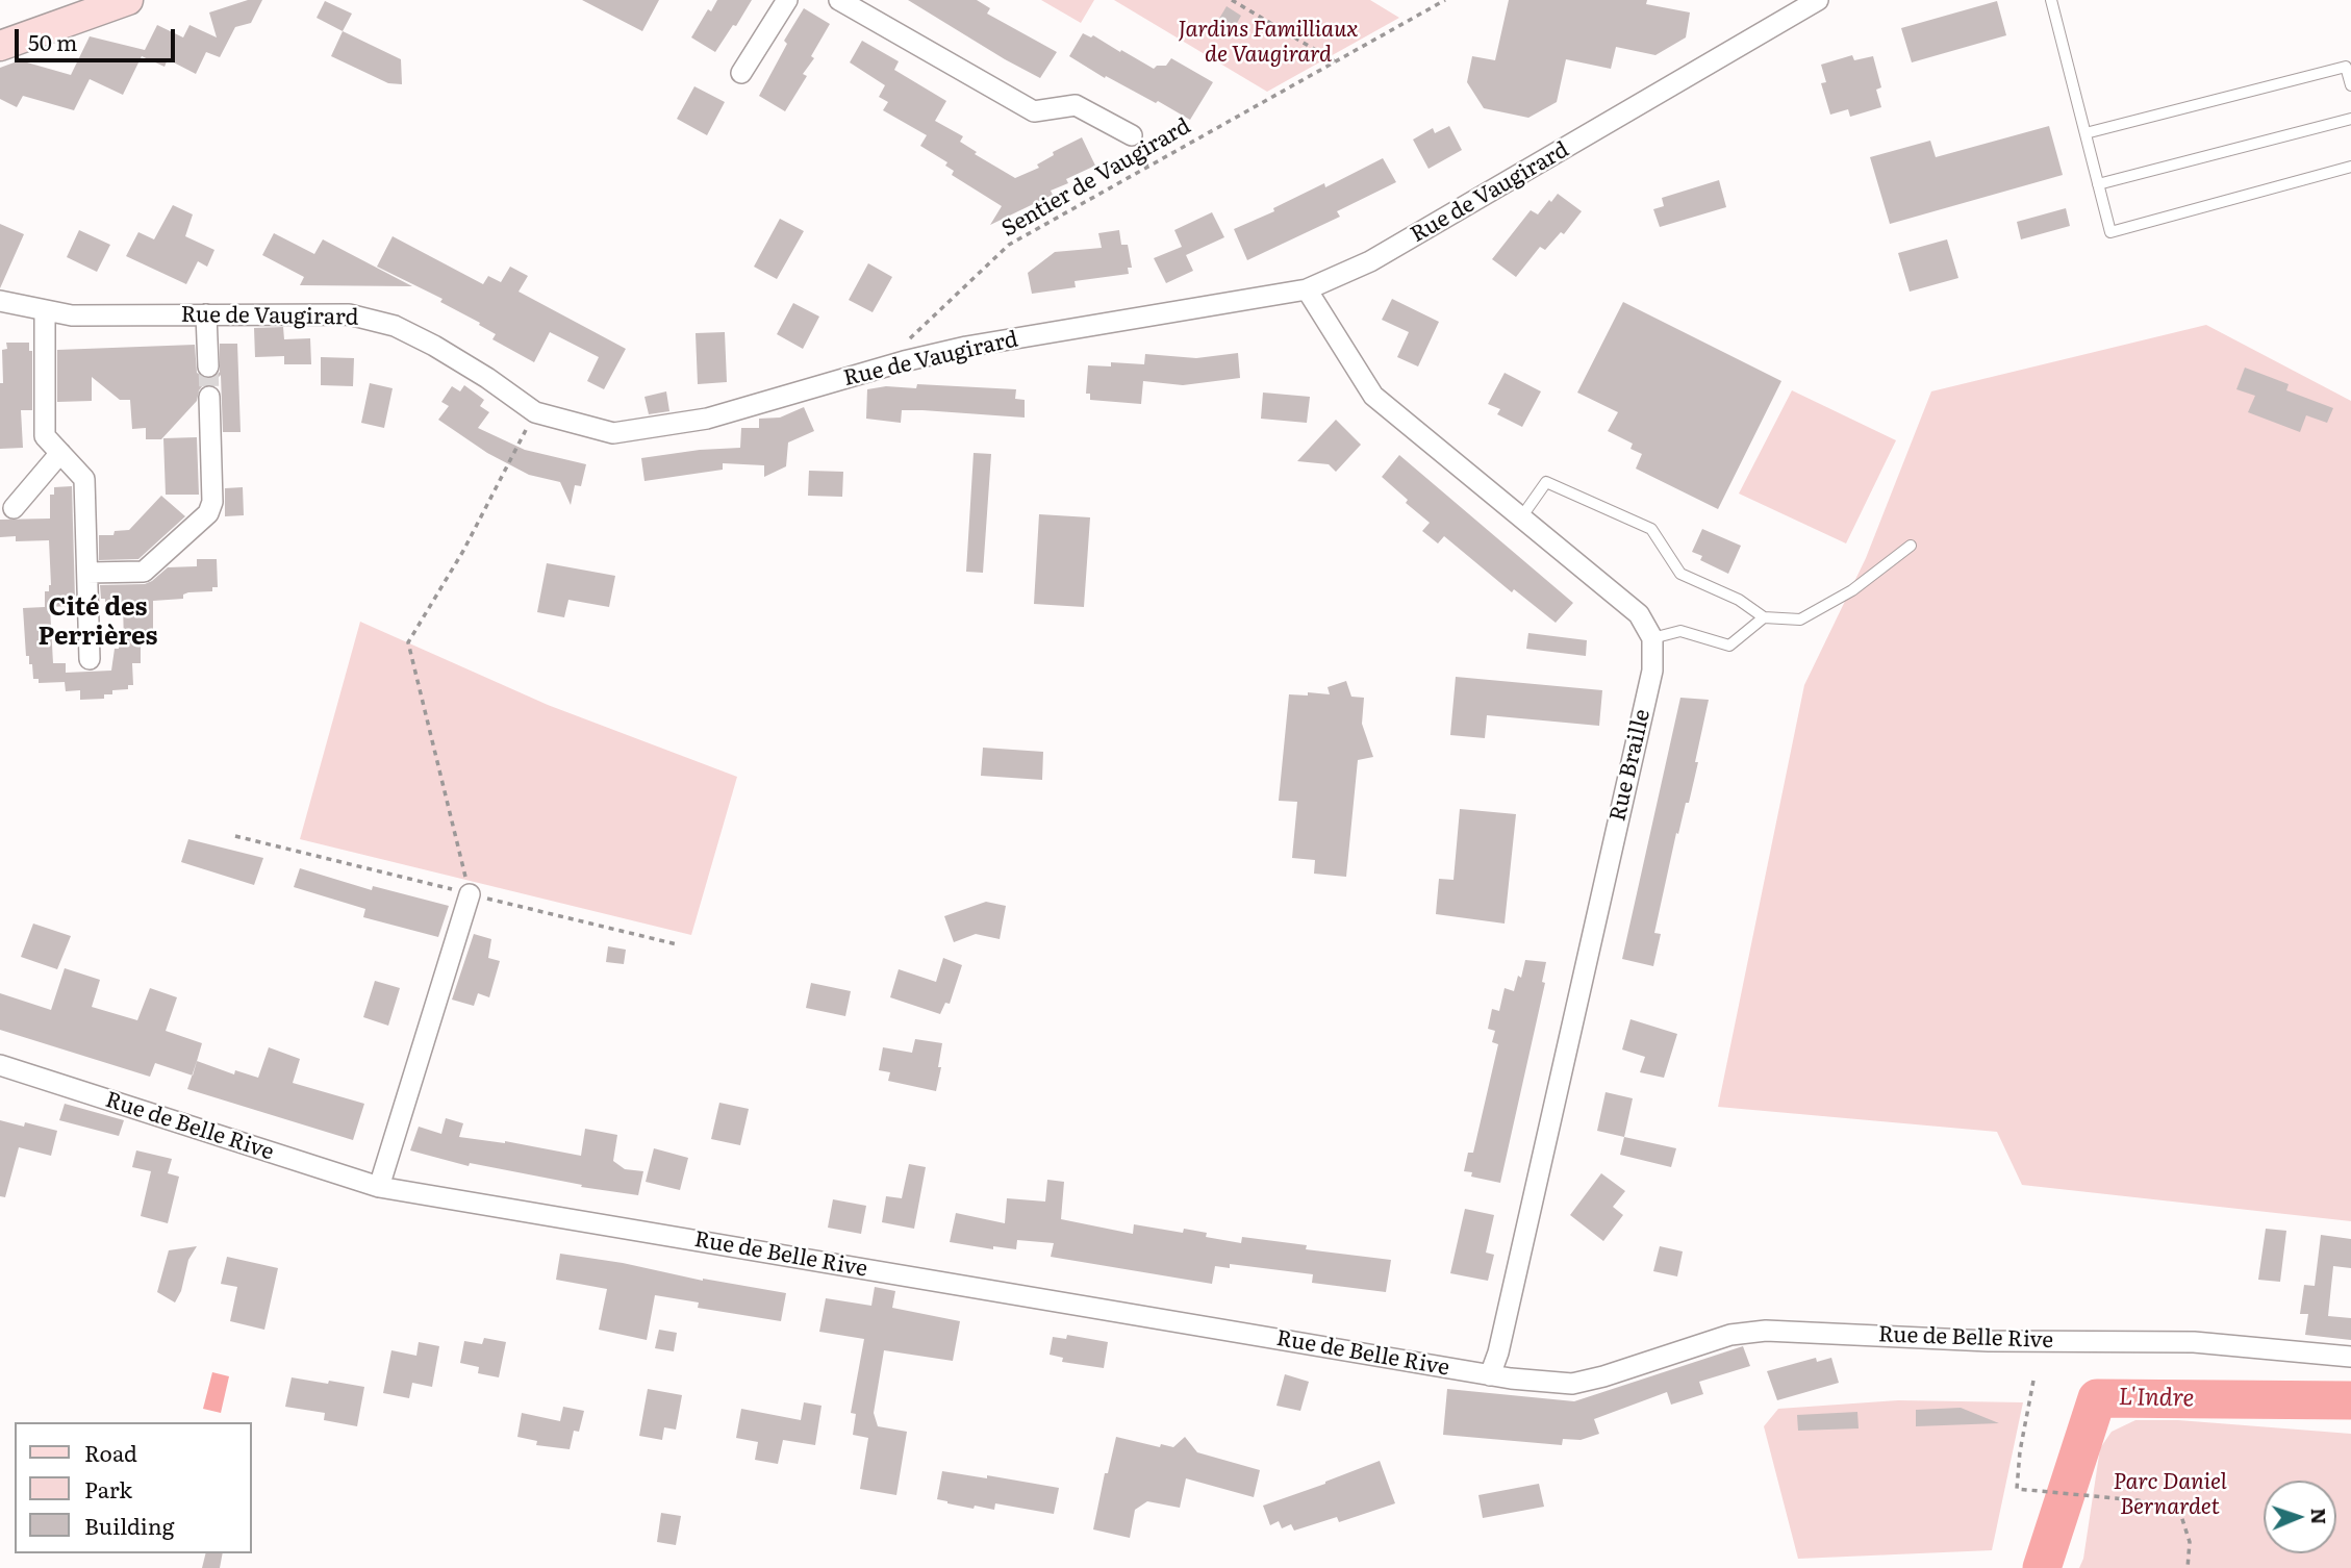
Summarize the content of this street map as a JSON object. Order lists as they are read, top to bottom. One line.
{"streets":{"street":["Rue de Vaugirard","Rue Braille","Rue de Belle Rive"],"path":["Sentier de Vaugirard"]},"crossings":[["Rue Braille","Rue de Belle Rive"]],"districts":["Cité des Perrières"],"water":["L'Indre"],"parks":["Jardins Familliaux de Vaugirard","Parc Daniel Bernardet"],"legend":["Road","Park","Building"],"scale_bar":"50 m","north":"right"}
